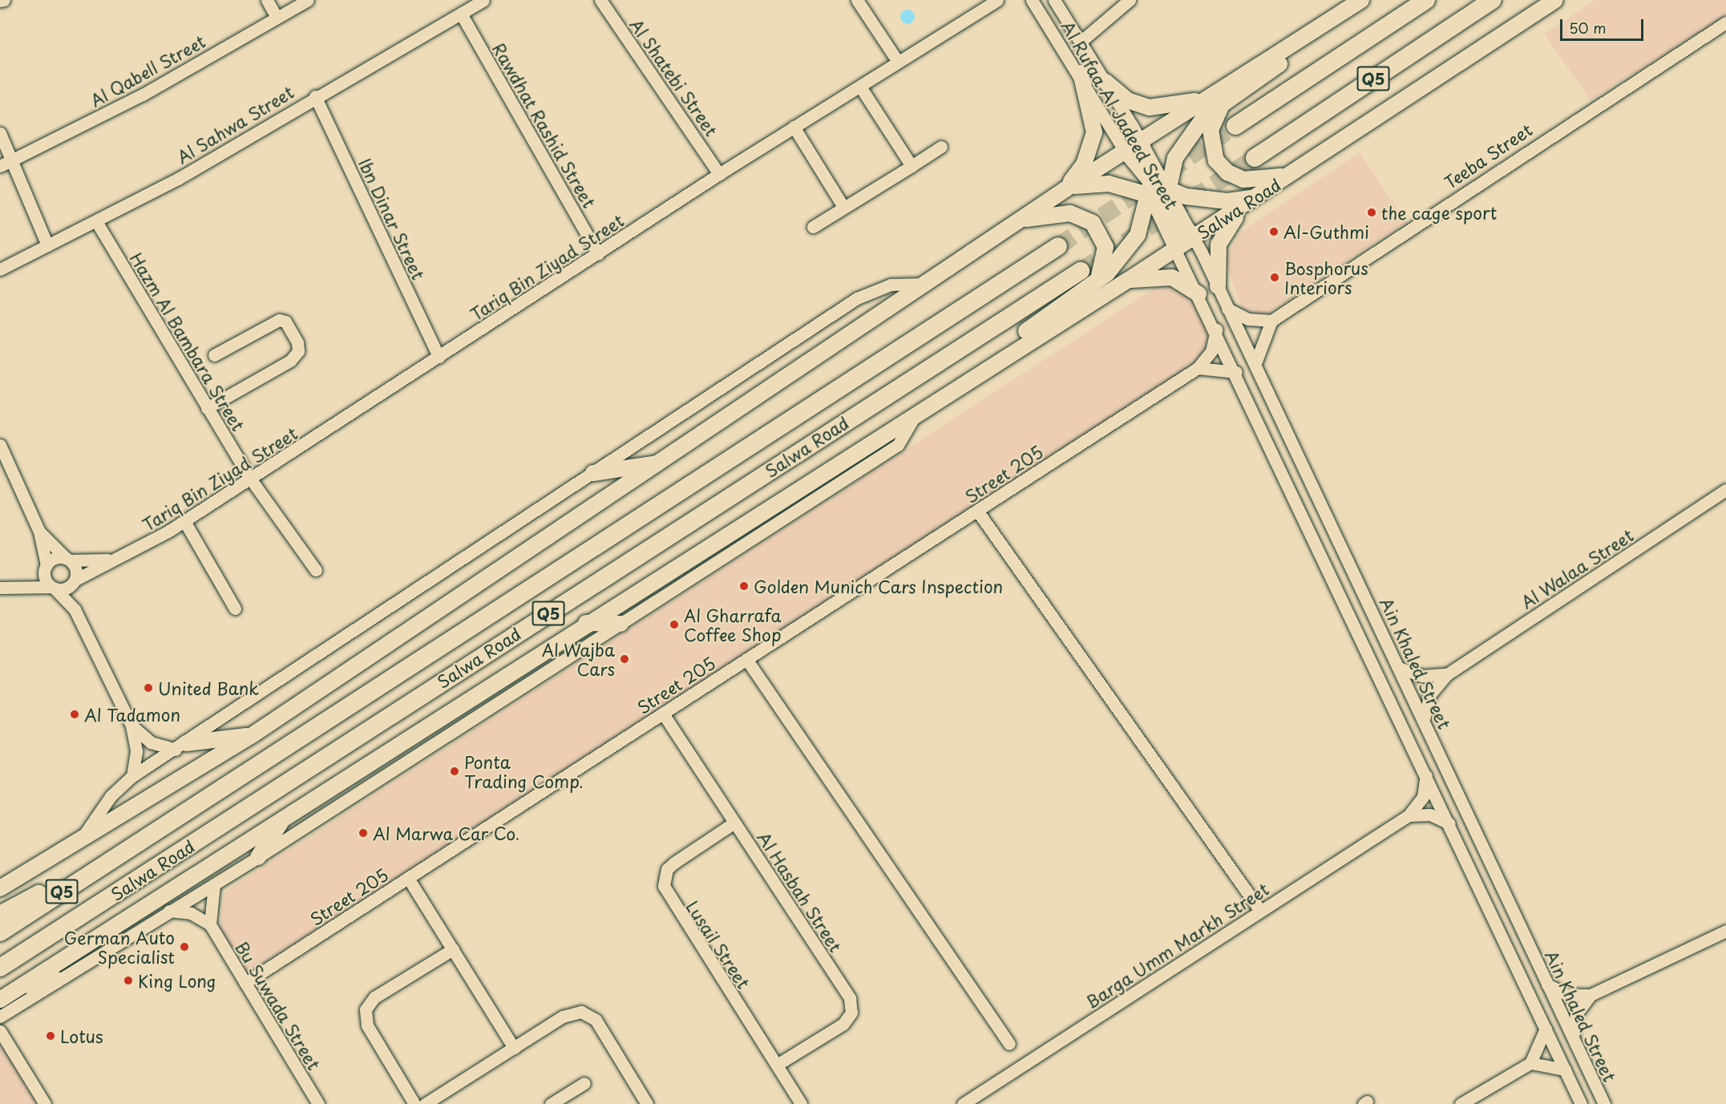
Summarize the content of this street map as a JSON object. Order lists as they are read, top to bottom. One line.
{"streets":{"highway":["Q5","Salwa Road"],"street":["Al Qabell Street","Al Shatebi Street","Al Rufaa Al Jadeed Street","Al Sahwa Street","Rawdhat Rashid Street","Teeba Street","Ibn Dinar Street","Tariq Bin Ziyad Street","Hazm Al Bambara Street","Street 205","Al Walaa Street","Ain Khaled Street","Al Hasbah Street","Lusail Street","Barga Umm Markh Street","Bu Suwada Street"]},"crossings":[["Al Shatebi Street","Tariq Bin Ziyad Street"],["Al Rufaa Al Jadeed Street","Salwa Road"],["Al Rufaa Al Jadeed Street","Ain Khaled Street"],["Al Sahwa Street","Rawdhat Rashid Street"],["Al Sahwa Street","Ibn Dinar Street"],["Al Sahwa Street","Hazm Al Bambara Street"],["Rawdhat Rashid Street","Tariq Bin Ziyad Street"],["Salwa Road","Ain Khaled Street"],["Ibn Dinar Street","Tariq Bin Ziyad Street"],["Tariq Bin Ziyad Street","Hazm Al Bambara Street"],["Street 205","Al Hasbah Street"],["Street 205","Bu Suwada Street"],["Al Walaa Street","Ain Khaled Street"],["Al Hasbah Street","Lusail Street"]],"places":["the cage sport","Al-Guthmi","Bosphorus Interiors","Golden Munich Cars Inspection","Al Gharrafa Coffee Shop","Al Wajba Cars","United Bank","Al Tadamon","Ponta Trading Comp.","Al Marwa Car Co.","German Auto Specialist","King Long","Lotus"],"scale_bar":"50 m"}
